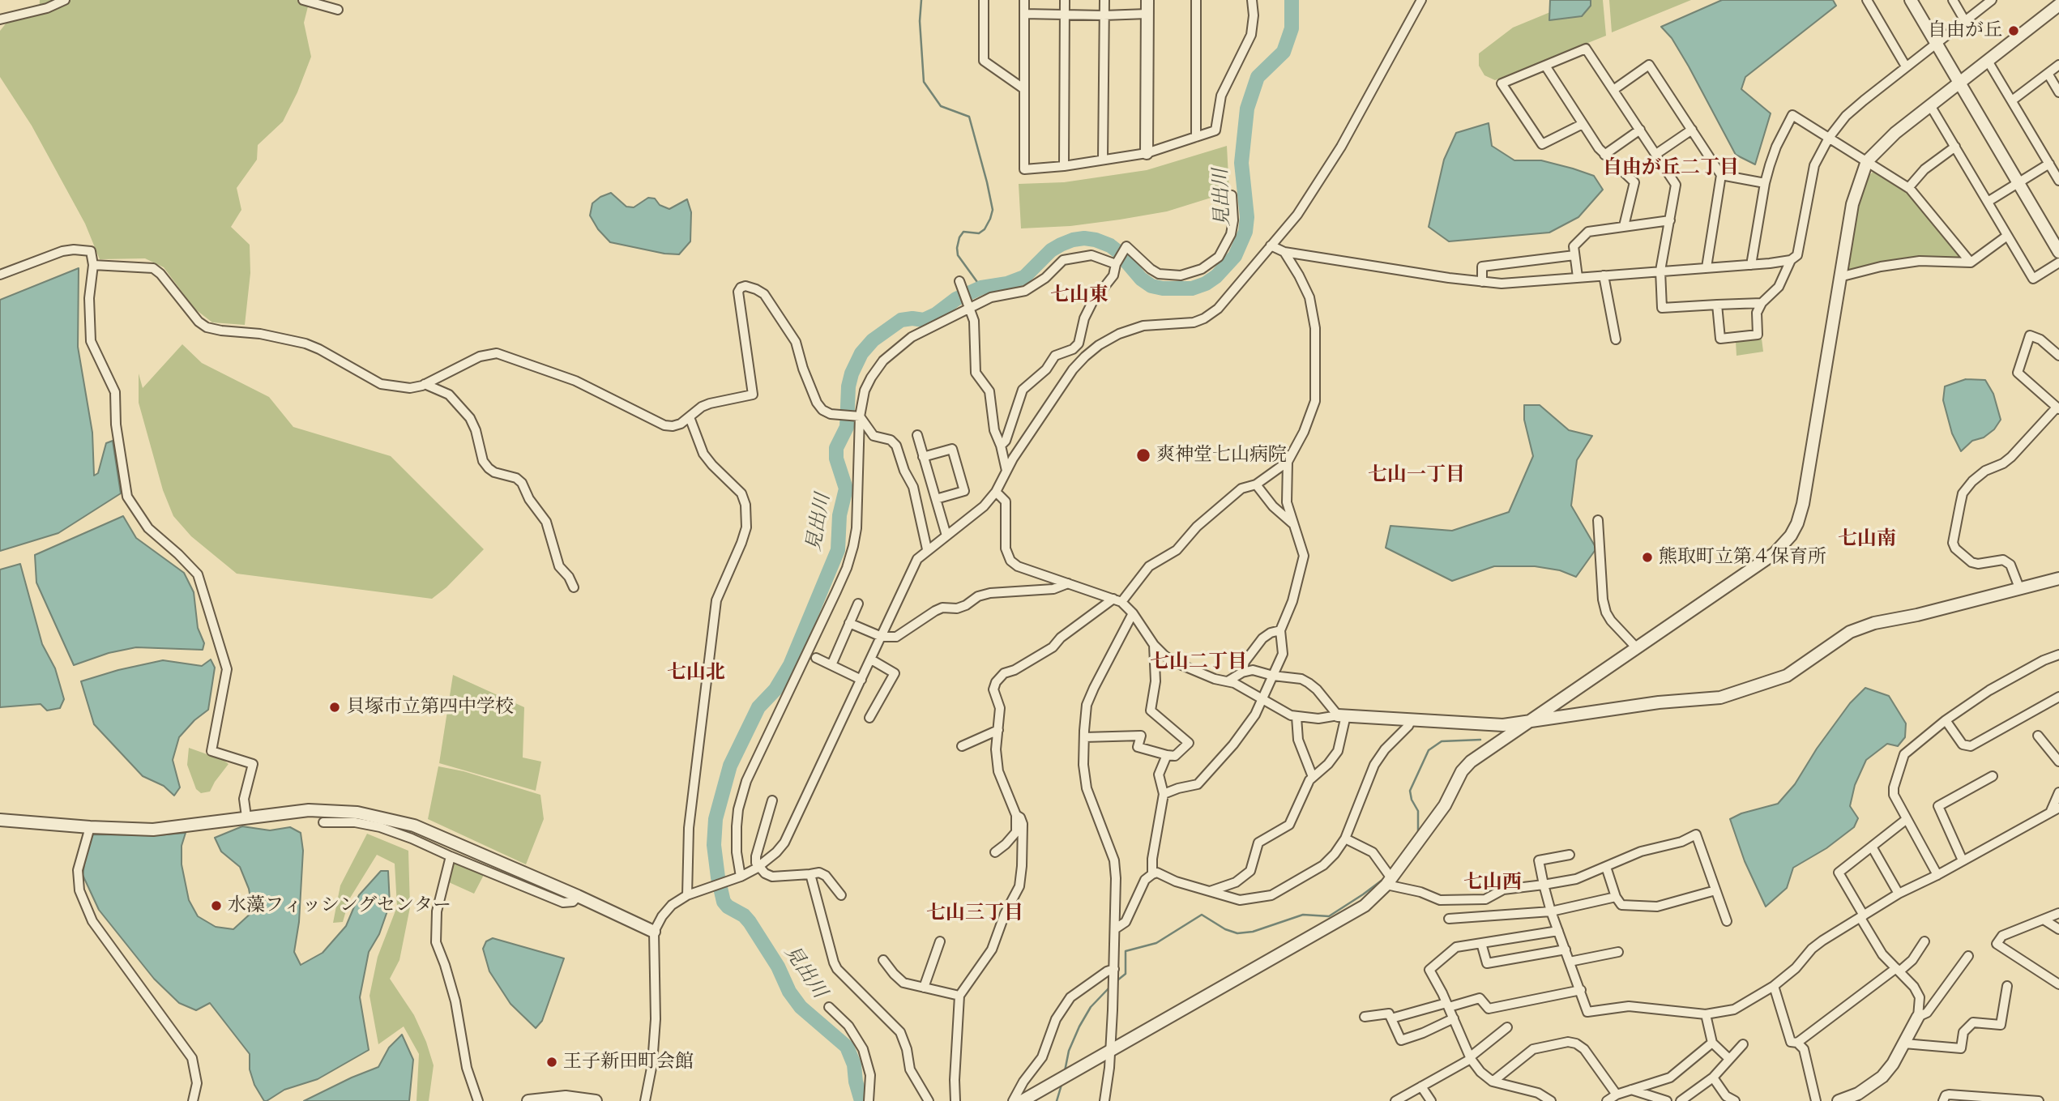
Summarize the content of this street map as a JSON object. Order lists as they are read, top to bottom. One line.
{"districts":["自由が丘二丁目","七山東","七山一丁目","七山南","七山二丁目","七山北","七山西","七山三丁目"],"water":["見出川"],"places":["自由が丘","爽神堂七山病院","熊取町立第４保育所","貝塚市立第四中学校","水藻フィッシングセンター","王子新田町会館"]}
